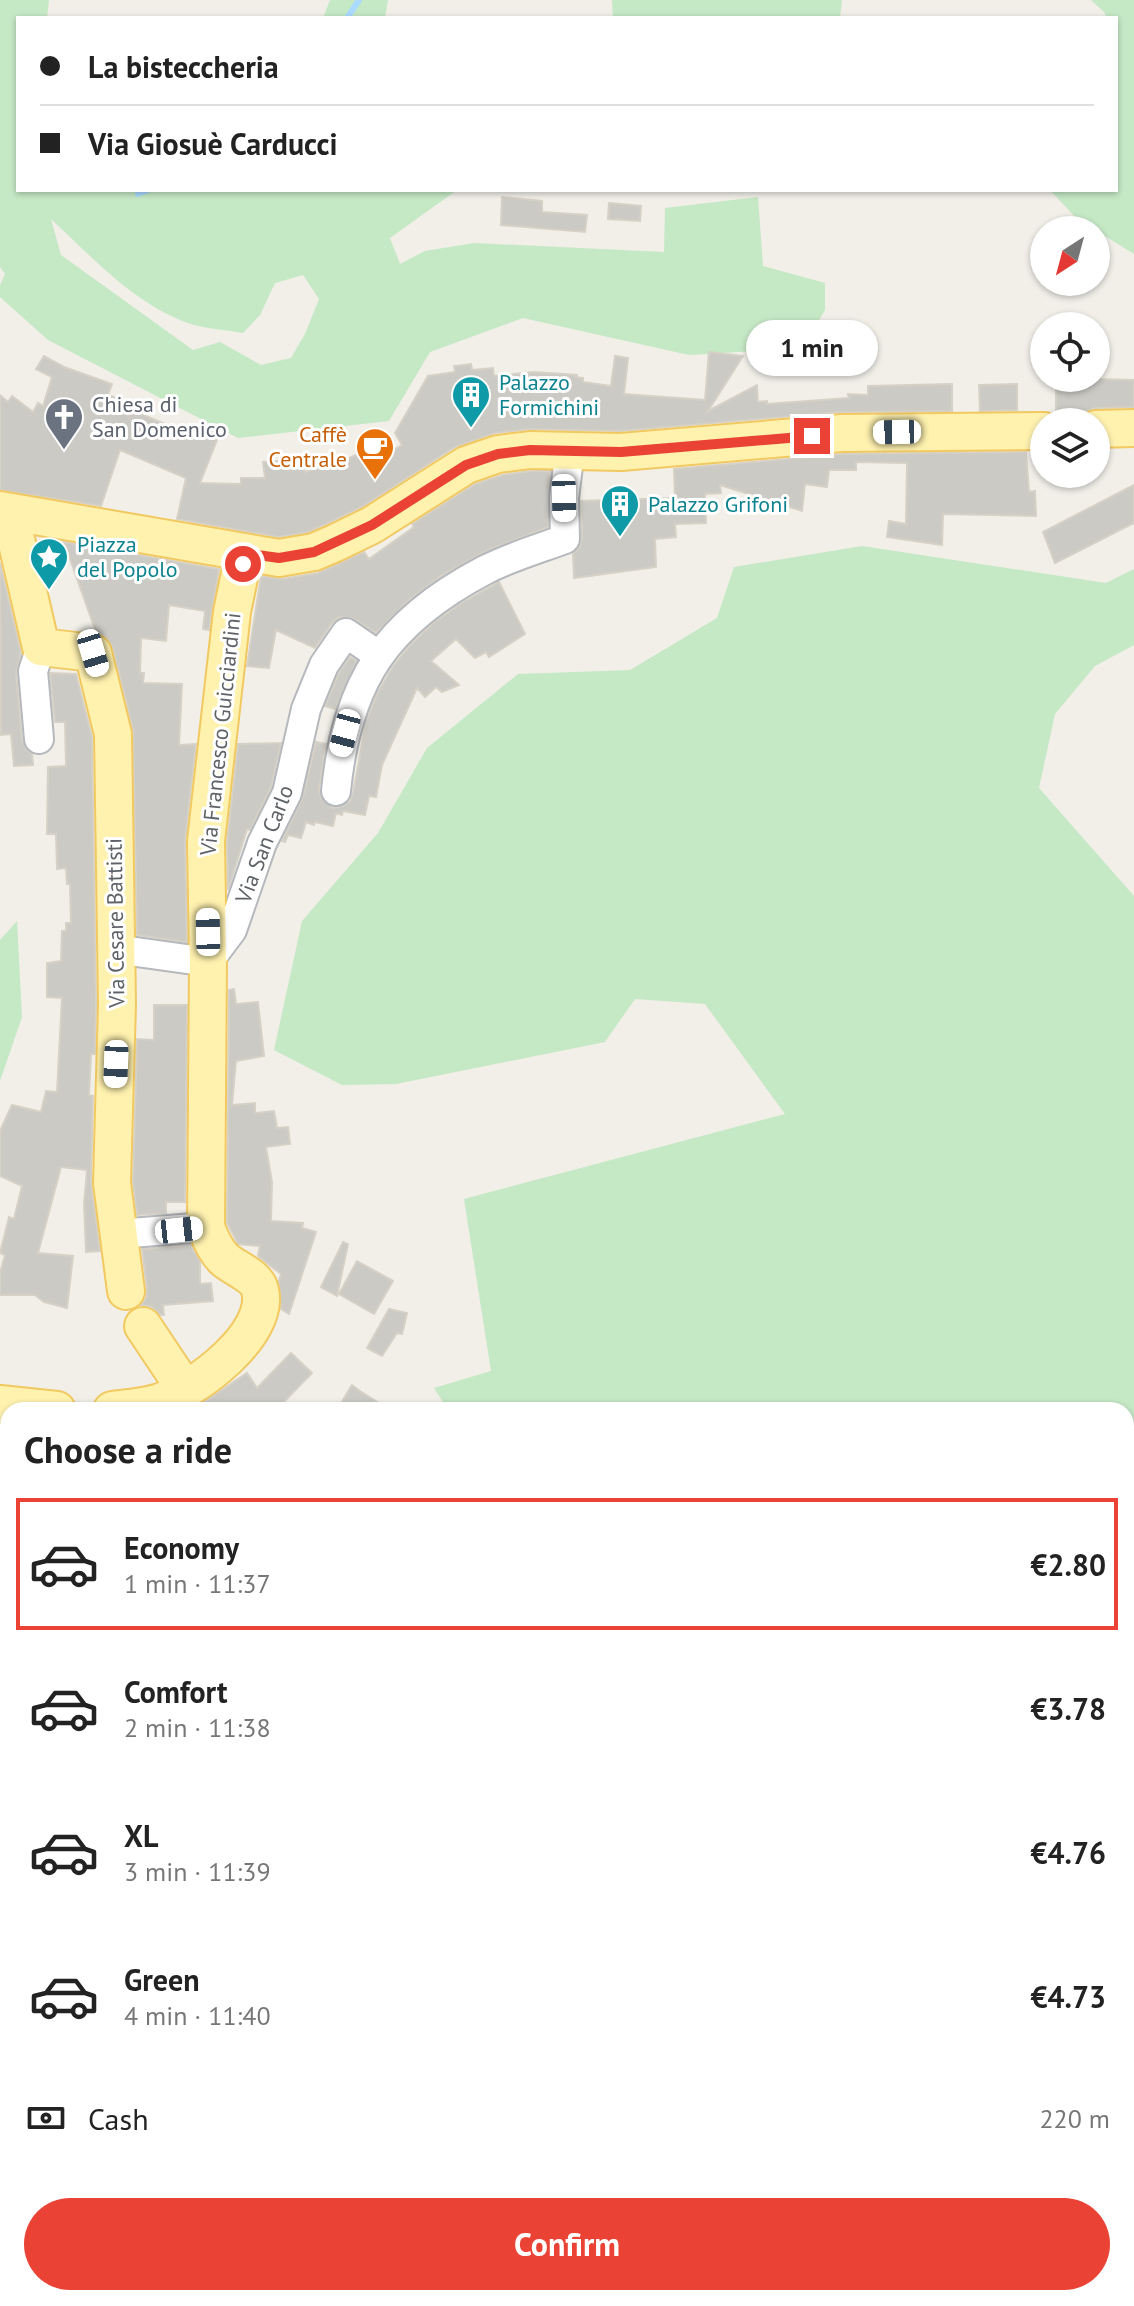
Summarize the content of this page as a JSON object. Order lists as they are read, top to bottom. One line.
{"streets":{"main road":["Via Francesco Guicciardini","Via Cesare Battisti"],"street":["Via San Carlo"]},"crossings":[["Via Francesco Guicciardini","Via San Carlo"]],"places":{"building":["Palazzo Formichini","Palazzo Grifoni"],"church":["Chiesa di San Domenico"],"cafe":["Caffè Centrale"],"place":["Piazza del Popolo"]},"north":"bottom left","page":{"banner":["La bisteccheria","Via Giosuè Carducci"],"bubble":"1 min","heading":"Choose a ride","list":[{"name":"Economy","note":"1 min · 11:37","value":"€2.80"},{"name":"Comfort","note":"2 min · 11:38","value":"€3.78"},{"name":"XL","note":"3 min · 11:39","value":"€4.76"},{"name":"Green","note":"4 min · 11:40","value":"€4.73"}],"pay":["Cash","220 m"],"buttons":"Confirm"}}
